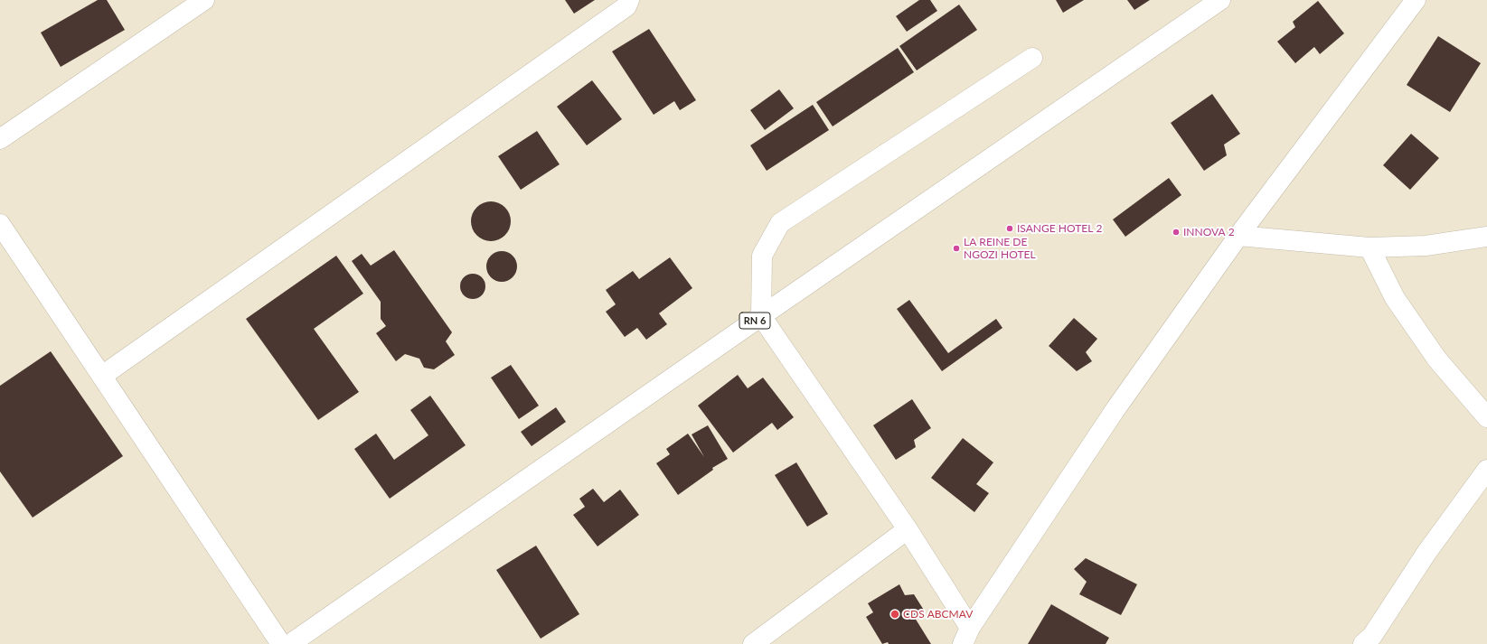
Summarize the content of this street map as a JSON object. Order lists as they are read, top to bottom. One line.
{"streets":{"street":["RN 6"]},"places":["ISANGE HOTEL 2","INNOVA 2","LA REINE DE NGOZI HOTEL","CDS ABCMAV"]}
